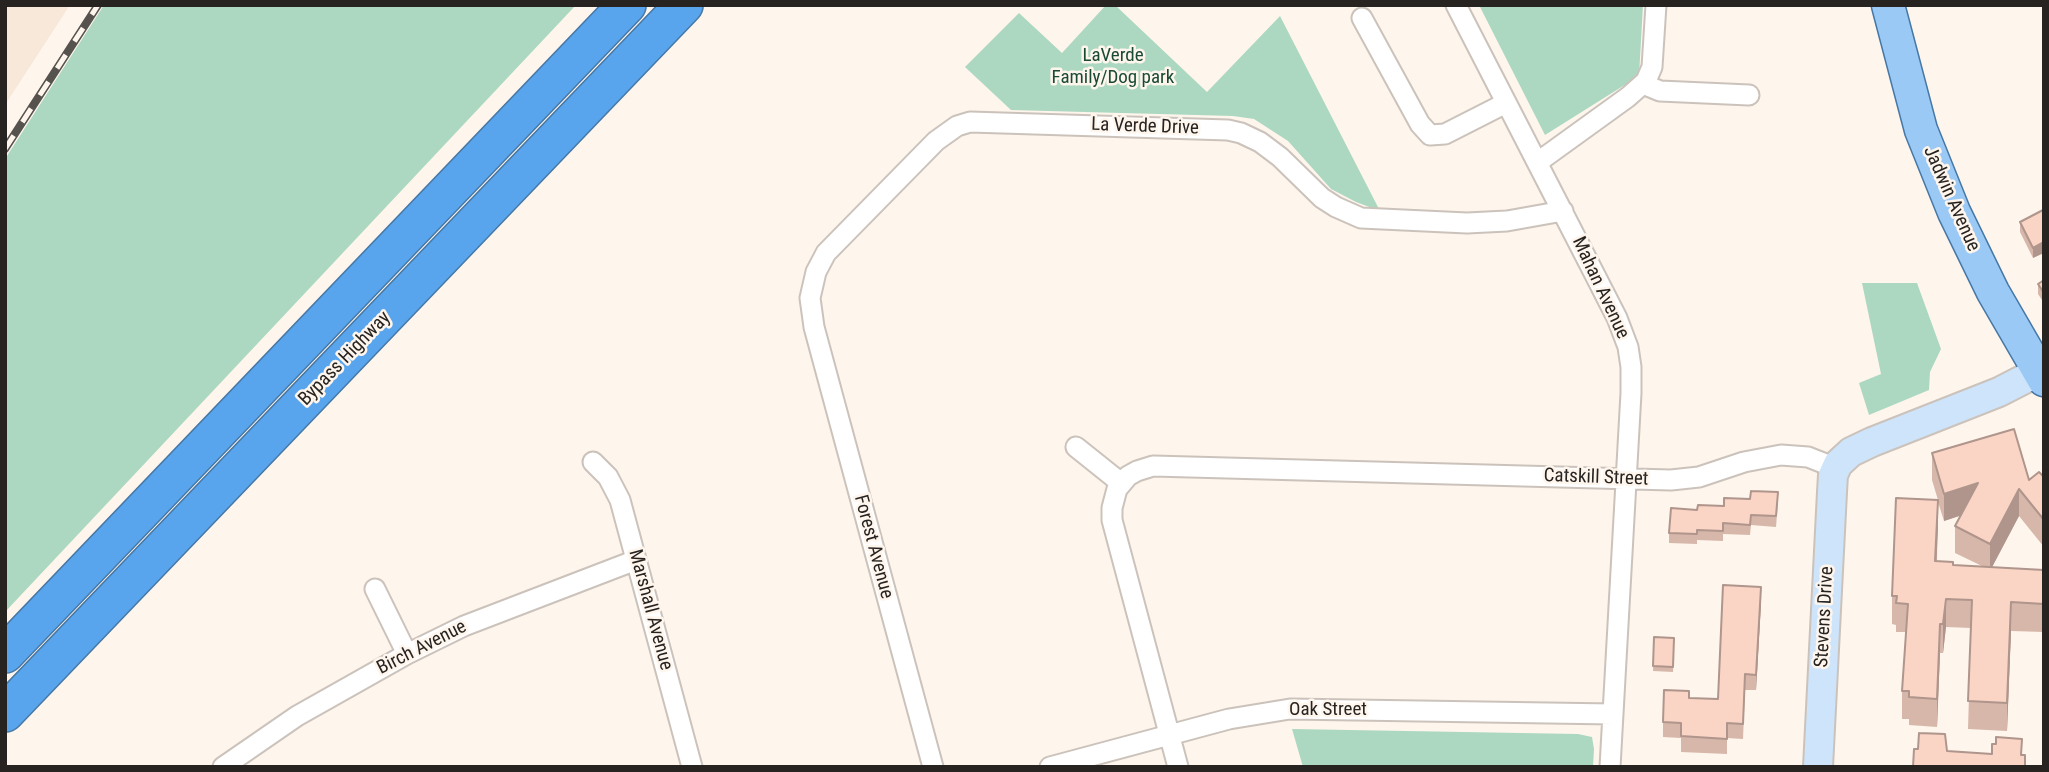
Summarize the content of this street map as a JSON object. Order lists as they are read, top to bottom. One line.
{"streets":{"highway":["Bypass Highway"],"main road":["Jadwin Avenue"],"street":["La Verde Drive","Mahan Avenue","Catskill Street","Forest Avenue","Marshall Avenue","Stevens Drive","Birch Avenue","Oak Street"]},"crossings":[["La Verde Drive","Mahan Avenue"],["La Verde Drive","Forest Avenue"],["Mahan Avenue","Catskill Street"],["Mahan Avenue","Oak Street"],["Catskill Street","Stevens Drive"],["Marshall Avenue","Birch Avenue"]],"parks":["LaVerde Family/Dog park"]}
